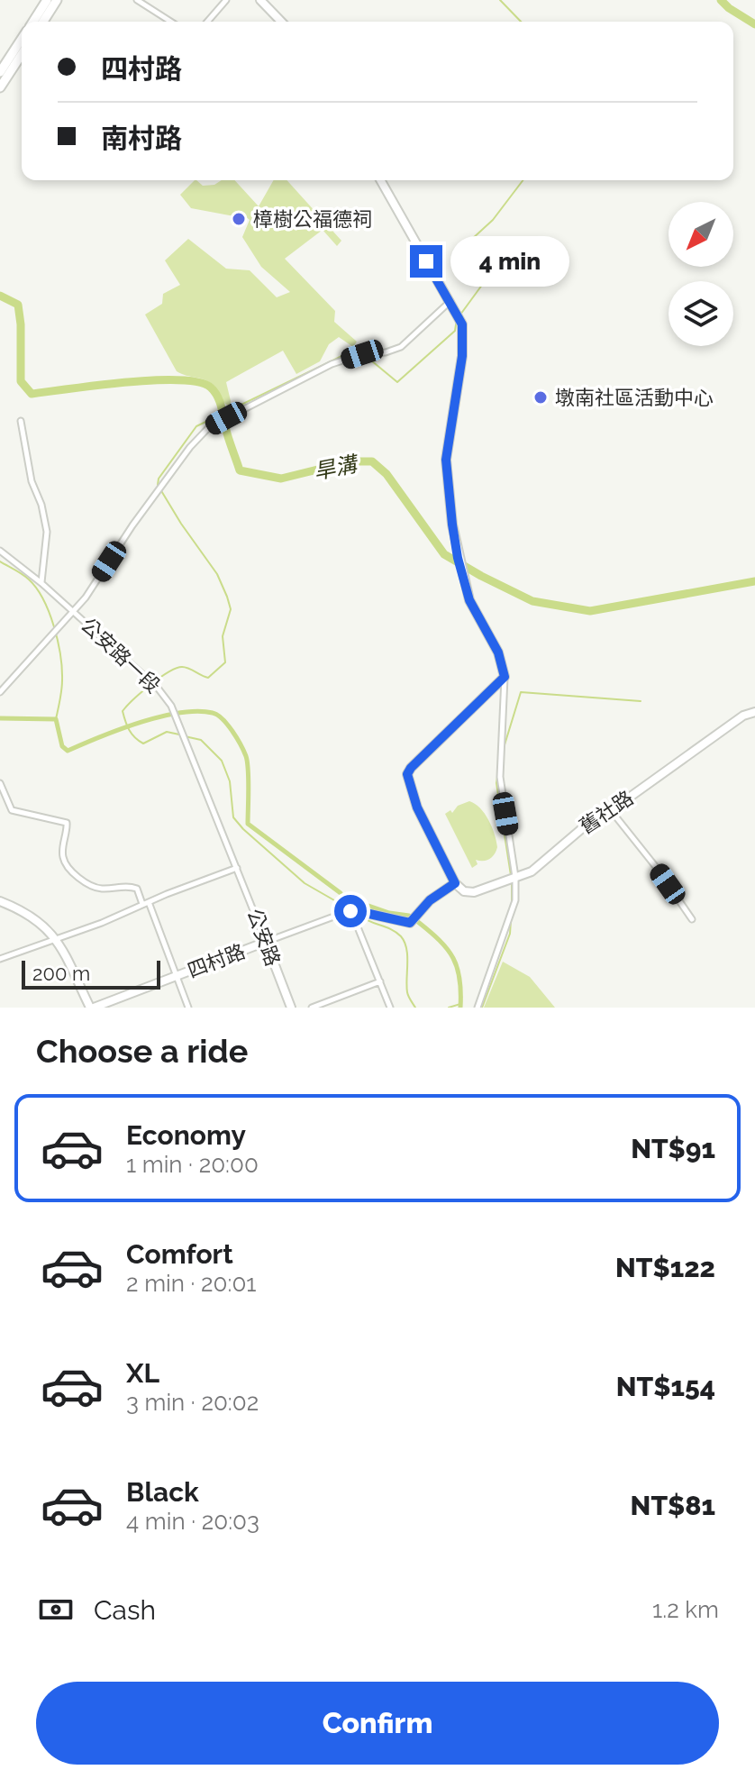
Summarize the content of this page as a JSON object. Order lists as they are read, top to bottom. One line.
{"streets":{"street":["公安路一段","舊社路","公安路","四村路"]},"crossings":[["公安路一段","公安路"],["公安路","四村路"]],"water":["旱溝"],"places":["樟樹公福德祠","墩南社區活動中心"],"scale_bar":"200 m","north":"bottom left","page":{"banner":["四村路","南村路"],"bubble":"4 min","scale":"200 m","heading":"Choose a ride","list":[{"name":"Economy","note":"1 min · 20:00","value":"NT$91"},{"name":"Comfort","note":"2 min · 20:01","value":"NT$122"},{"name":"XL","note":"3 min · 20:02","value":"NT$154"},{"name":"Black","note":"4 min · 20:03","value":"NT$81"}],"pay":["Cash","1.2 km"],"buttons":"Confirm"}}
